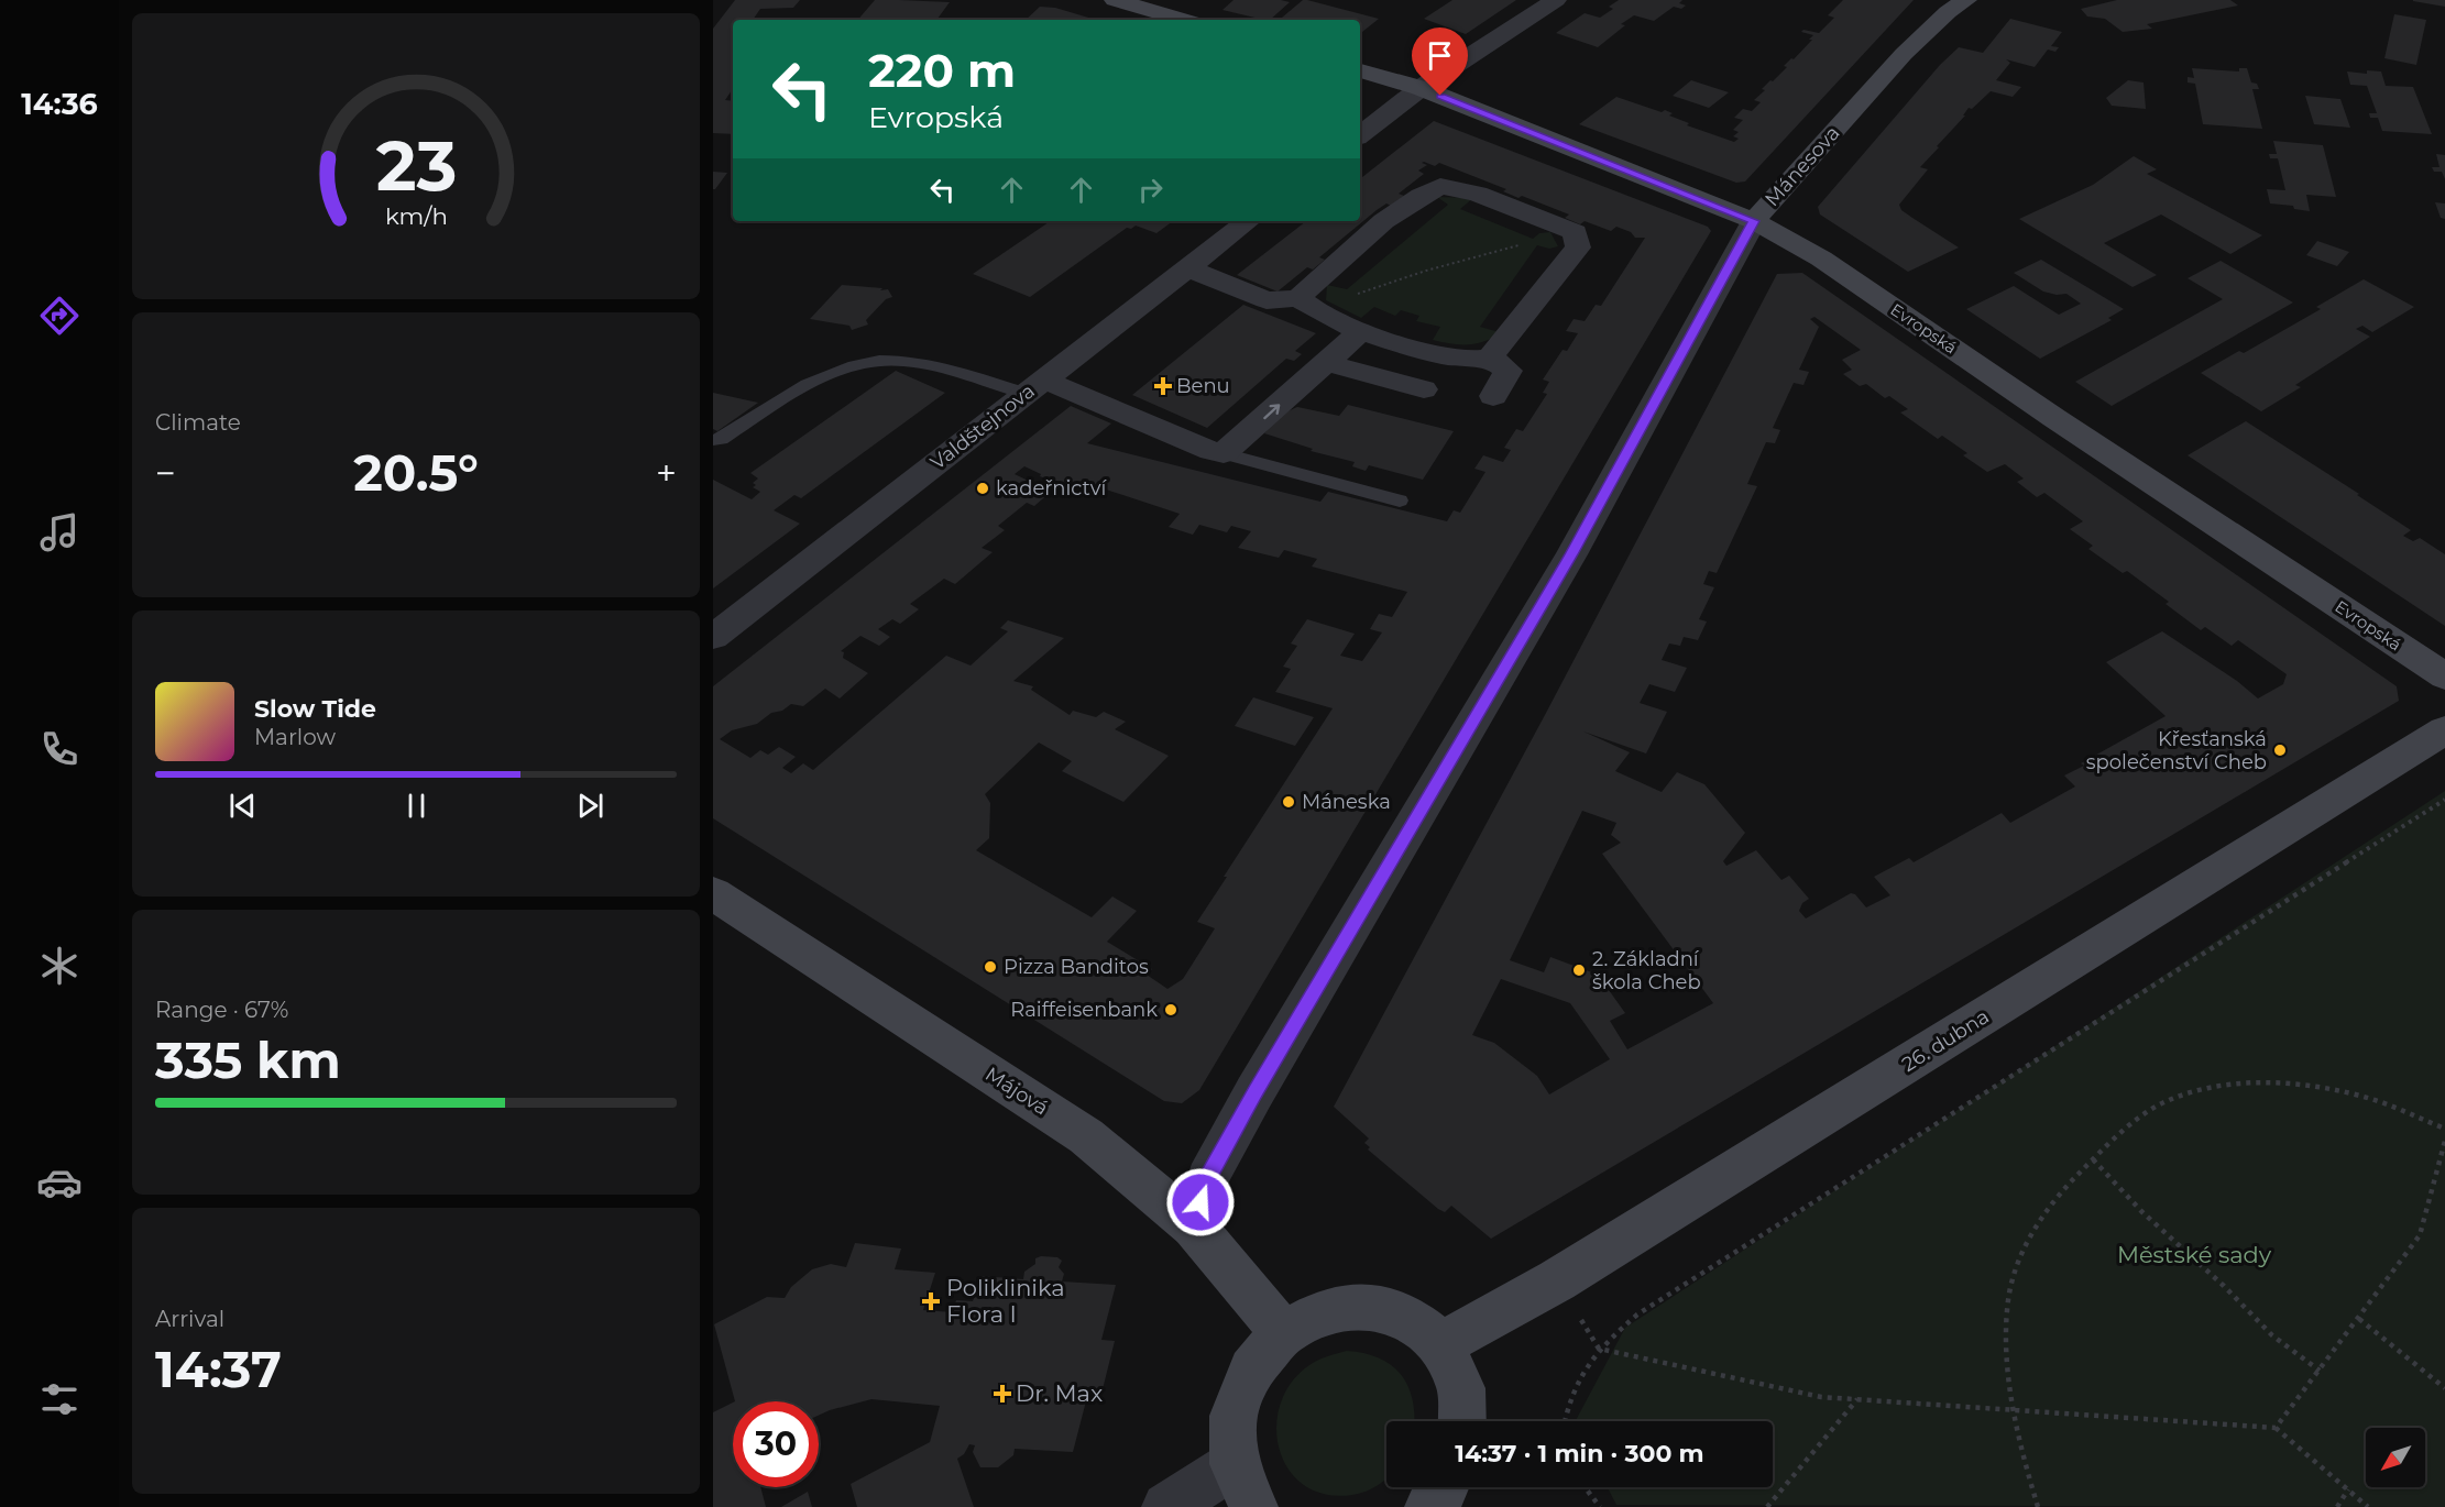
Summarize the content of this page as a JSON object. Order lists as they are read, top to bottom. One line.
{"streets":{"street":["Mánesova","Evropská","Valdštejnova","26. dubna","Májová"]},"crossings":[["Mánesova","Evropská"],["Mánesova","Májová"]],"parks":["Městské sady"],"places":{"health":["Benu","Poliklinika Flora I","Dr. Max"],"other":["kadeřnictví","Křesťanská společenství Cheb","Máneska","Pizza Banditos","2. Základní škola Cheb","Raiffeisenbank"]},"north":"bottom left","page":{"tabs":"14:36","turn":["220 m","Evropská"],"tile":["Climate",["Range · 67%","335 km"],["Arrival","14:37"]],"heat":["−","20.5°","+"],"song":["Slow Tide","Marlow"],"limit":"30","trip":"14:37 · 1 min · 300 m","gauge":["23","km/h"]}}
